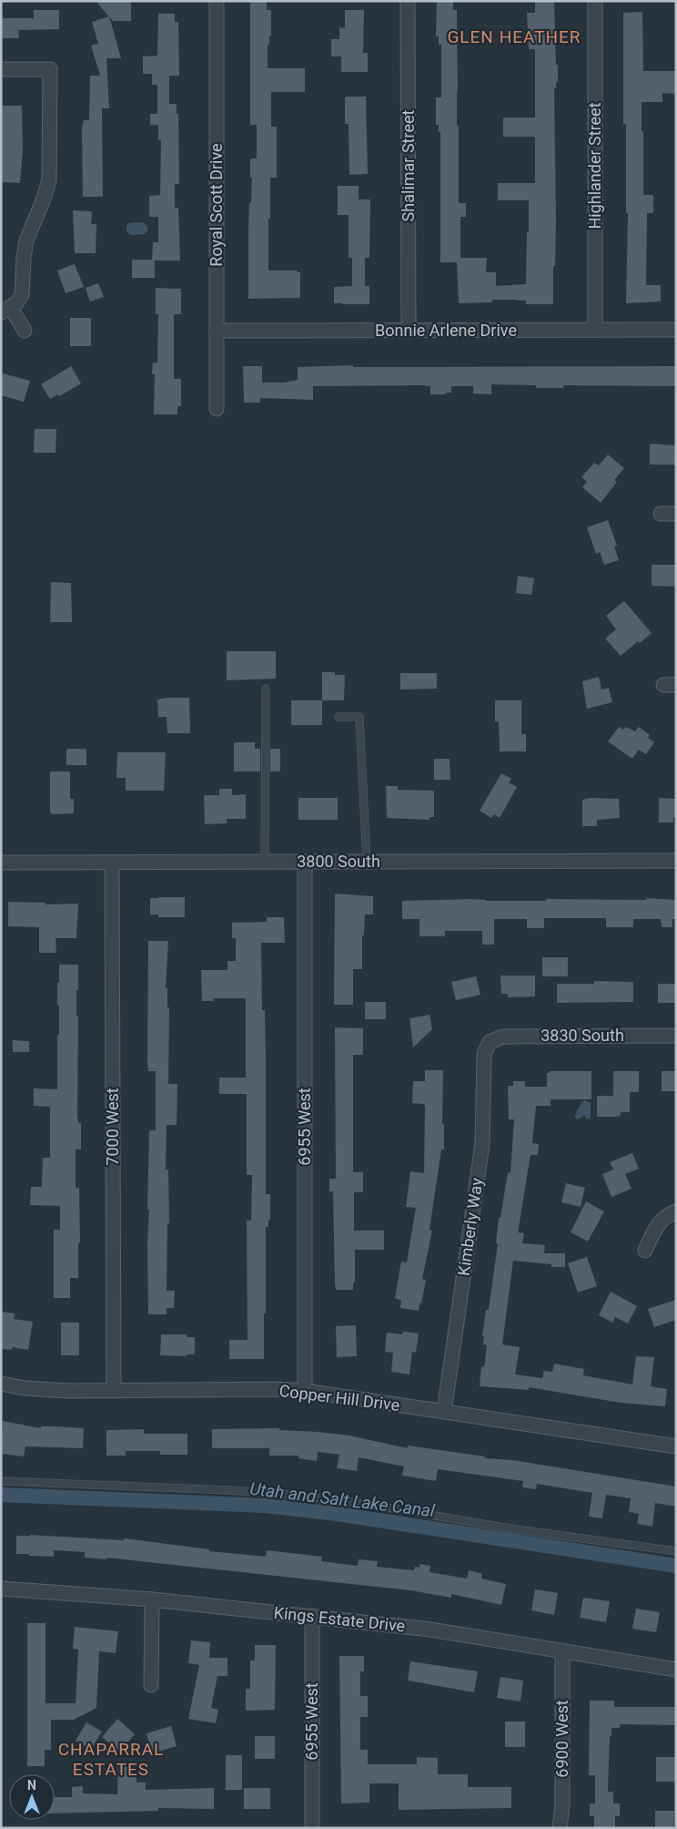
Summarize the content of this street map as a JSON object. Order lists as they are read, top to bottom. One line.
{"streets":{"street":["Shalimar Street","Highlander Street","Royal Scott Drive","Bonnie Arlene Drive","3800 South","3830 South","7000 West","6955 West","Kimberly Way","Copper Hill Drive","Kings Estate Drive","6900 West"]},"crossings":[["Shalimar Street","Bonnie Arlene Drive"],["Highlander Street","Bonnie Arlene Drive"],["Royal Scott Drive","Bonnie Arlene Drive"],["3800 South","7000 West"],["3800 South","6955 West"],["3830 South","Kimberly Way"],["7000 West","Copper Hill Drive"],["6955 West","Copper Hill Drive"],["6955 West","Kings Estate Drive"],["Kimberly Way","Copper Hill Drive"],["Kings Estate Drive","6900 West"]],"districts":["GLEN HEATHER","CHAPARRAL ESTATES"],"water":["Utah and Salt Lake Canal"],"north":"top"}
